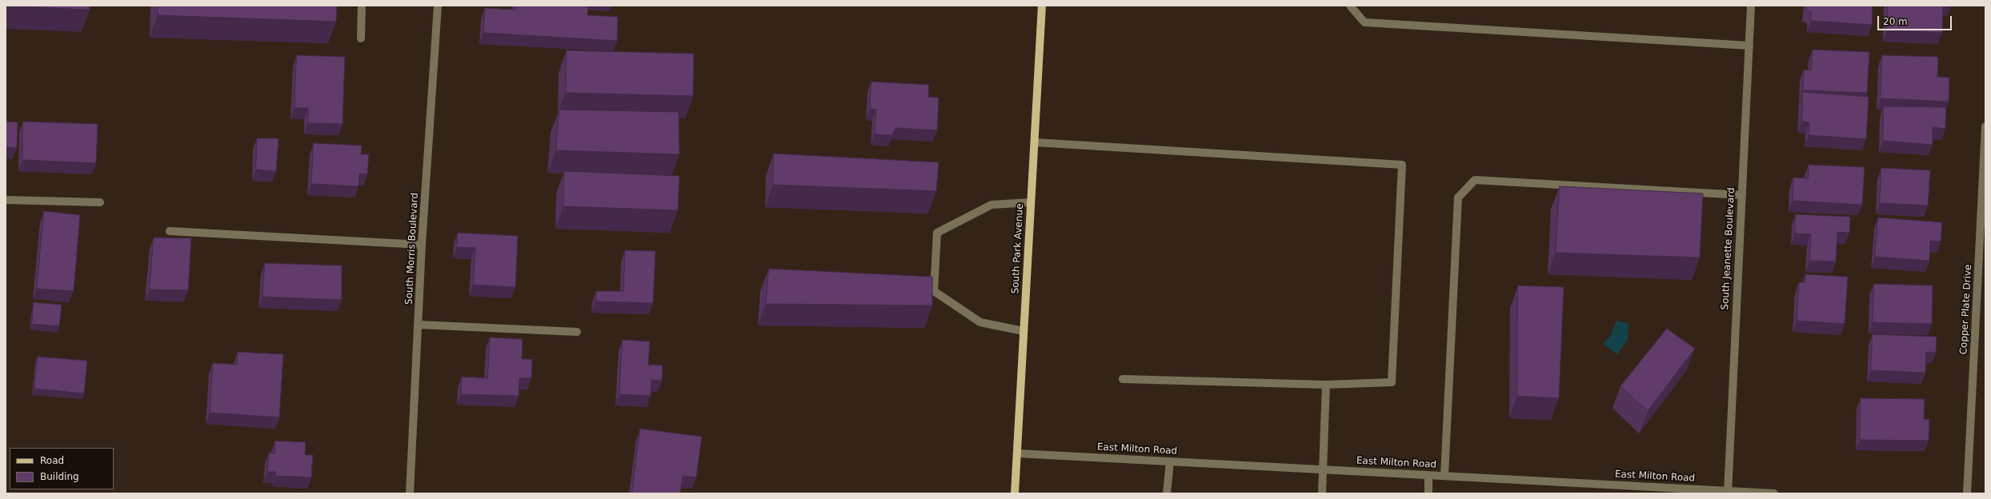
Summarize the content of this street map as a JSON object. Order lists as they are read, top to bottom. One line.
{"streets":{"main road":["South Park Avenue"],"street":["South Morris Boulevard","South Jeanette Boulevard","Copper Plate Drive","East Milton Road"]},"crossings":[["South Park Avenue","East Milton Road"],["South Jeanette Boulevard","East Milton Road"]],"legend":["Road","Building"],"scale_bar":"20 m"}
